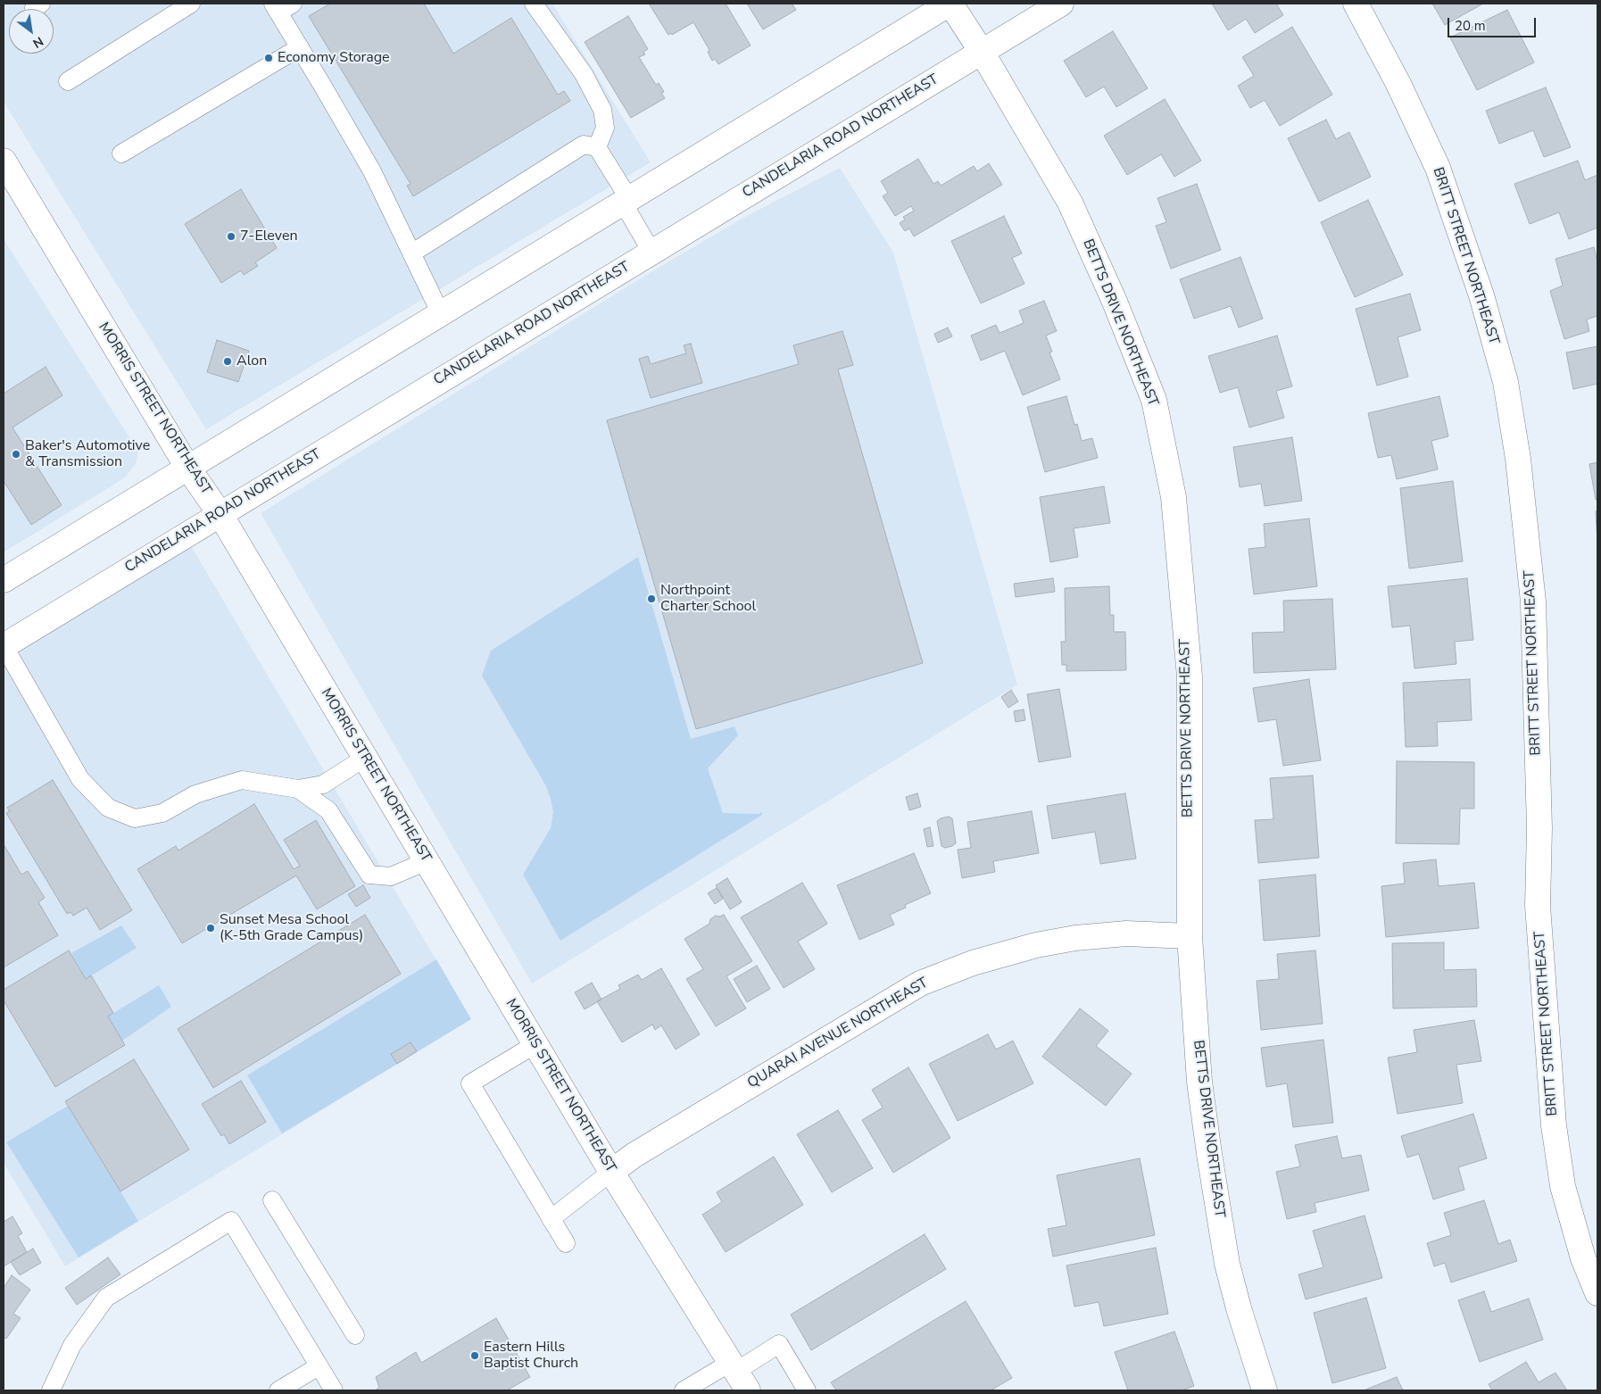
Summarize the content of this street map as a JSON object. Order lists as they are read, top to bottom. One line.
{"streets":{"street":["CANDELARIA ROAD NORTHEAST","BRITT STREET NORTHEAST","BETTS DRIVE NORTHEAST","MORRIS STREET NORTHEAST","QUARAI AVENUE NORTHEAST"]},"crossings":[["CANDELARIA ROAD NORTHEAST","BETTS DRIVE NORTHEAST"],["CANDELARIA ROAD NORTHEAST","MORRIS STREET NORTHEAST"],["BETTS DRIVE NORTHEAST","QUARAI AVENUE NORTHEAST"],["MORRIS STREET NORTHEAST","QUARAI AVENUE NORTHEAST"]],"places":["Economy Storage","7-Eleven","Alon","Baker's Automotive & Transmission","Northpoint Charter School","Sunset Mesa School (K-5th Grade Campus)","Eastern Hills Baptist Church"],"scale_bar":"20 m","north":"bottom right"}
